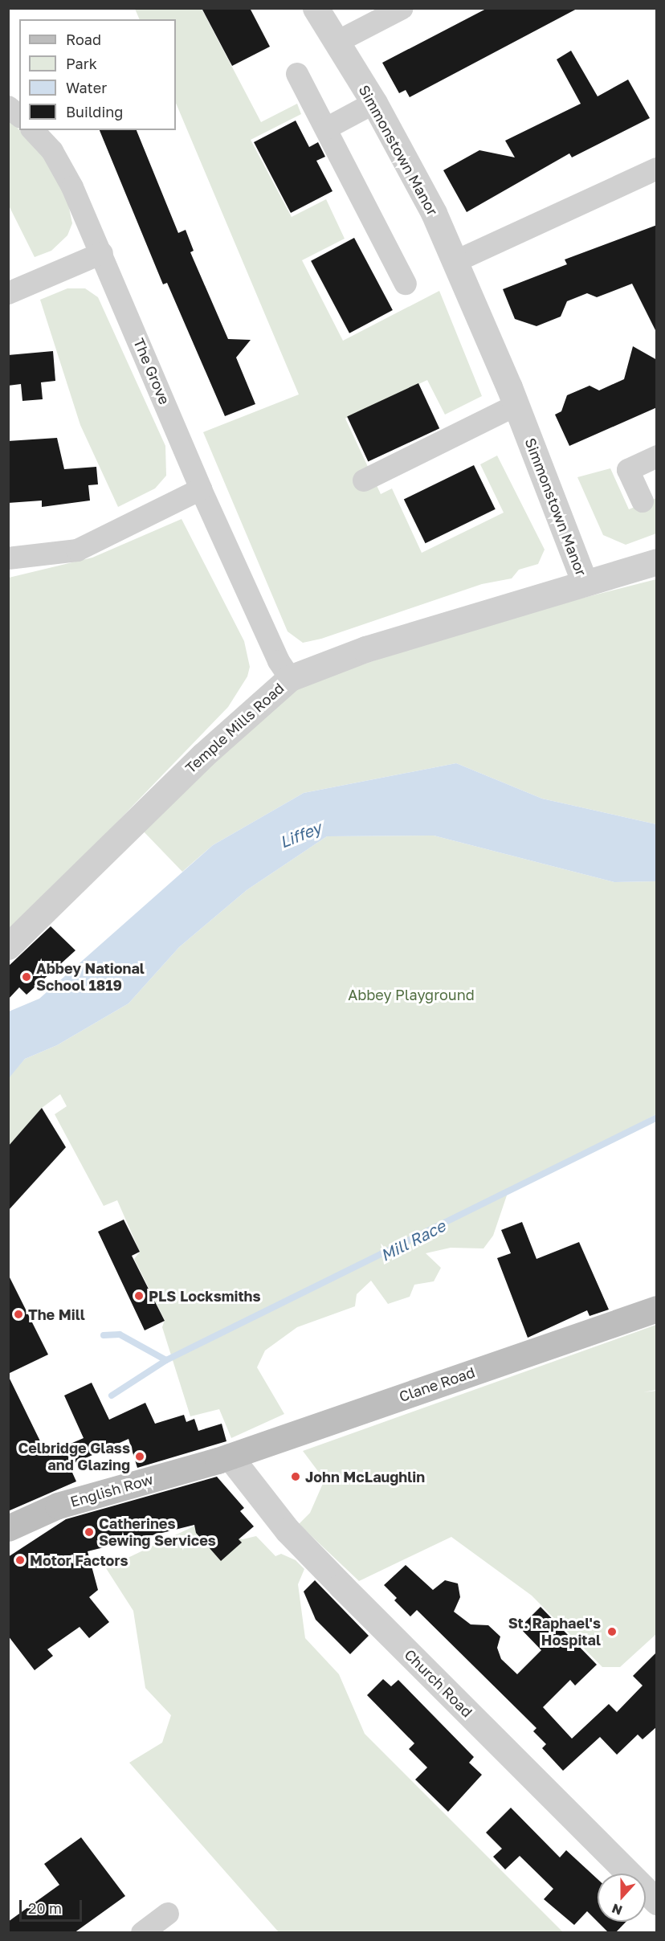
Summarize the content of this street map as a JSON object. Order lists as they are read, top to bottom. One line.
{"streets":{"main road":["Clane Road","English Row"],"street":["Simmonstown Manor","The Grove","Temple Mills Road","Church Road"]},"crossings":[["Simmonstown Manor","Temple Mills Road"],["The Grove","Temple Mills Road"],["Clane Road","English Row"],["Clane Road","Church Road"],["English Row","Church Road"]],"water":["Liffey","Mill Race"],"parks":["Abbey Playground"],"places":["Abbey National School 1819","PLS Locksmiths","The Mill","Celbridge Glass and Glazing","John McLaughlin","Catherines Sewing Services","Motor Factors","St. Raphael's Hospital"],"legend":["Road","Park","Water","Building"],"scale_bar":"20 m","north":"bottom"}
